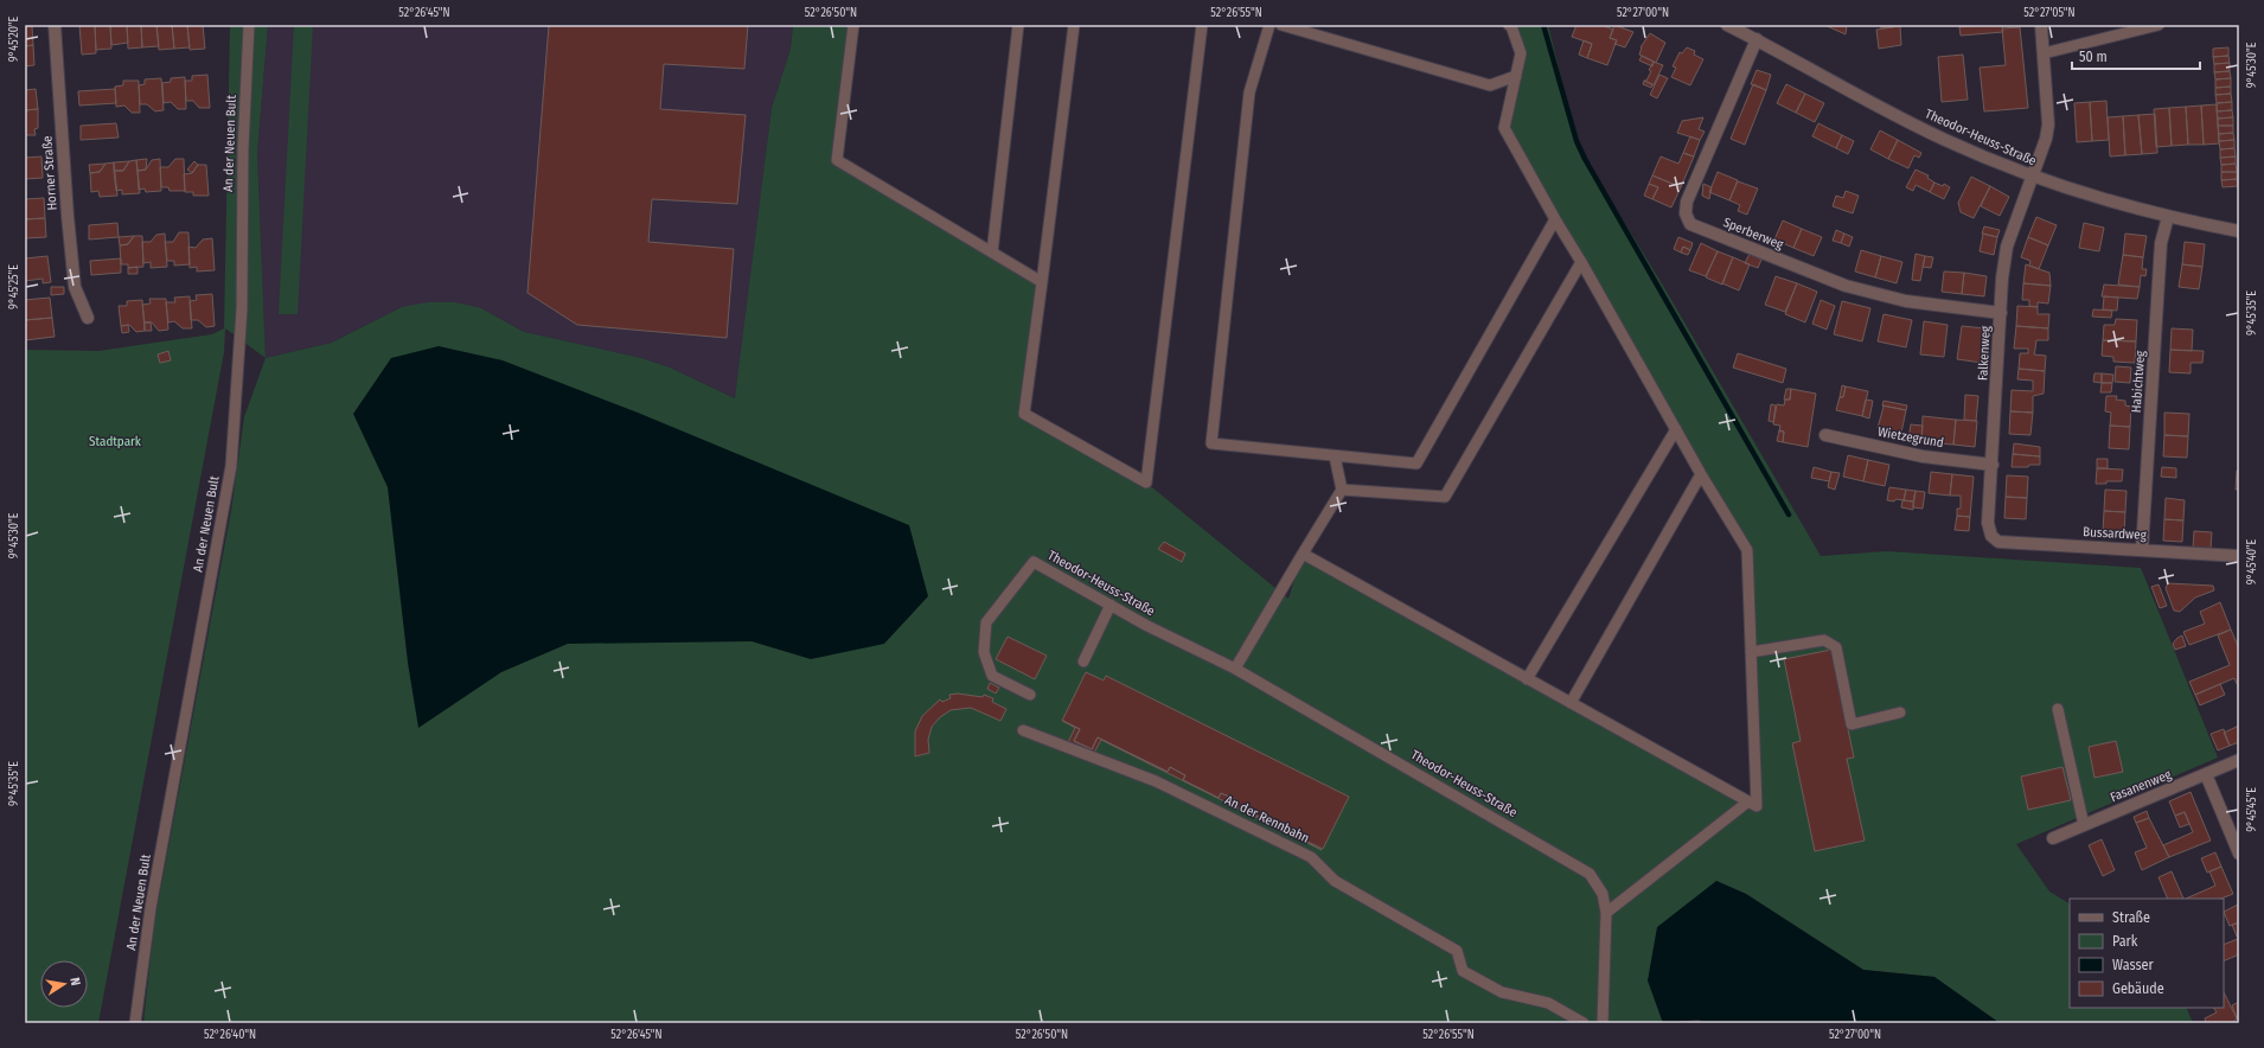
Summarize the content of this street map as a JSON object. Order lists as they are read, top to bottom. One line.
{"streets":{"street":["Theodor-Heuss-Straße","Horner Straße","Sperberweg","Falkenweg","Habichtweg","Wietzegrund","Bussardweg","Fasanenweg"],"lane":["An der Neuen Bult","An der Rennbahn"]},"crossings":[["Theodor-Heuss-Straße","Sperberweg"],["Theodor-Heuss-Straße","Falkenweg"],["Theodor-Heuss-Straße","Habichtweg"],["Sperberweg","Falkenweg"],["Falkenweg","Wietzegrund"],["Falkenweg","Bussardweg"],["Habichtweg","Bussardweg"]],"parks":["Stadtpark"],"legend":["Straße","Park","Wasser","Gebäude"],"scale_bar":"50 m","north":"right","coordinates":["52°26'45\"N","52°26'50\"N","52°26'55\"N","52°27'00\"N","52°27'05\"N","9°45'20\"E","9°45'30\"E","9°45'25\"E","9°45'35\"E","9°45'40\"E","9°45'45\"E","52°26'40\"N"]}
